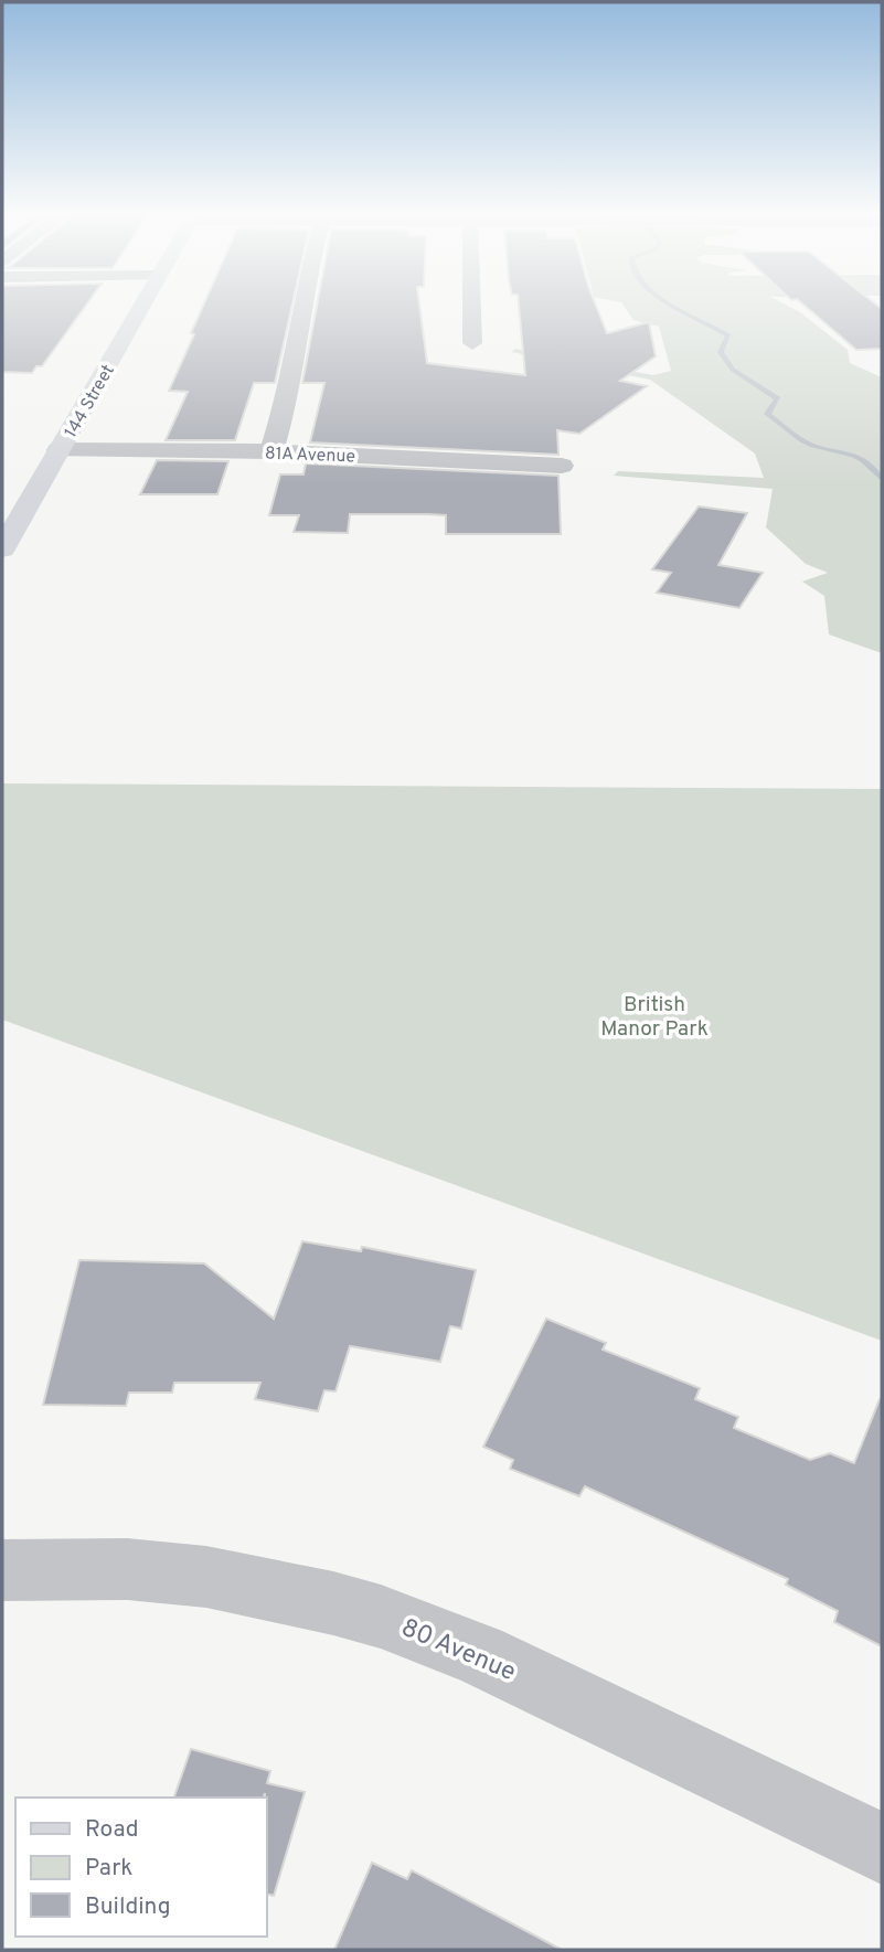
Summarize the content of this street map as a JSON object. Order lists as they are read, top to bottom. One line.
{"streets":{"main road":["144 Street"],"street":["81A Avenue","80 Avenue"]},"crossings":[["144 Street","81A Avenue"]],"parks":["British Manor Park"],"legend":["Road","Park","Building"]}
